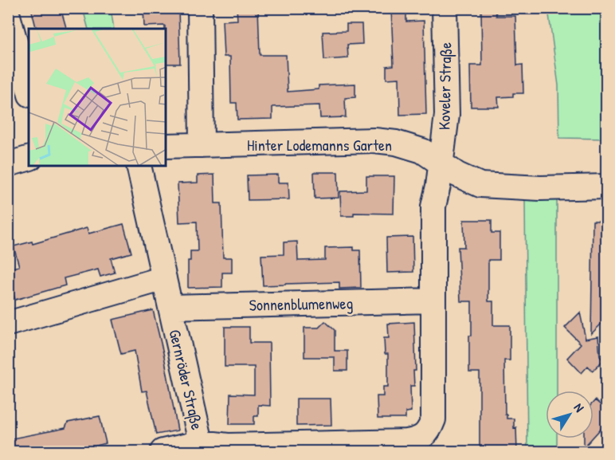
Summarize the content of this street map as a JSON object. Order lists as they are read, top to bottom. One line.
{"streets":{"street":["Koveler Straße","Hinter Lodemanns Garten","Sonnenblumenweg","Gernröder Straße"]},"crossings":[["Koveler Straße","Hinter Lodemanns Garten"],["Koveler Straße","Gernröder Straße"],["Hinter Lodemanns Garten","Gernröder Straße"],["Sonnenblumenweg","Gernröder Straße"]],"north":"top right"}
